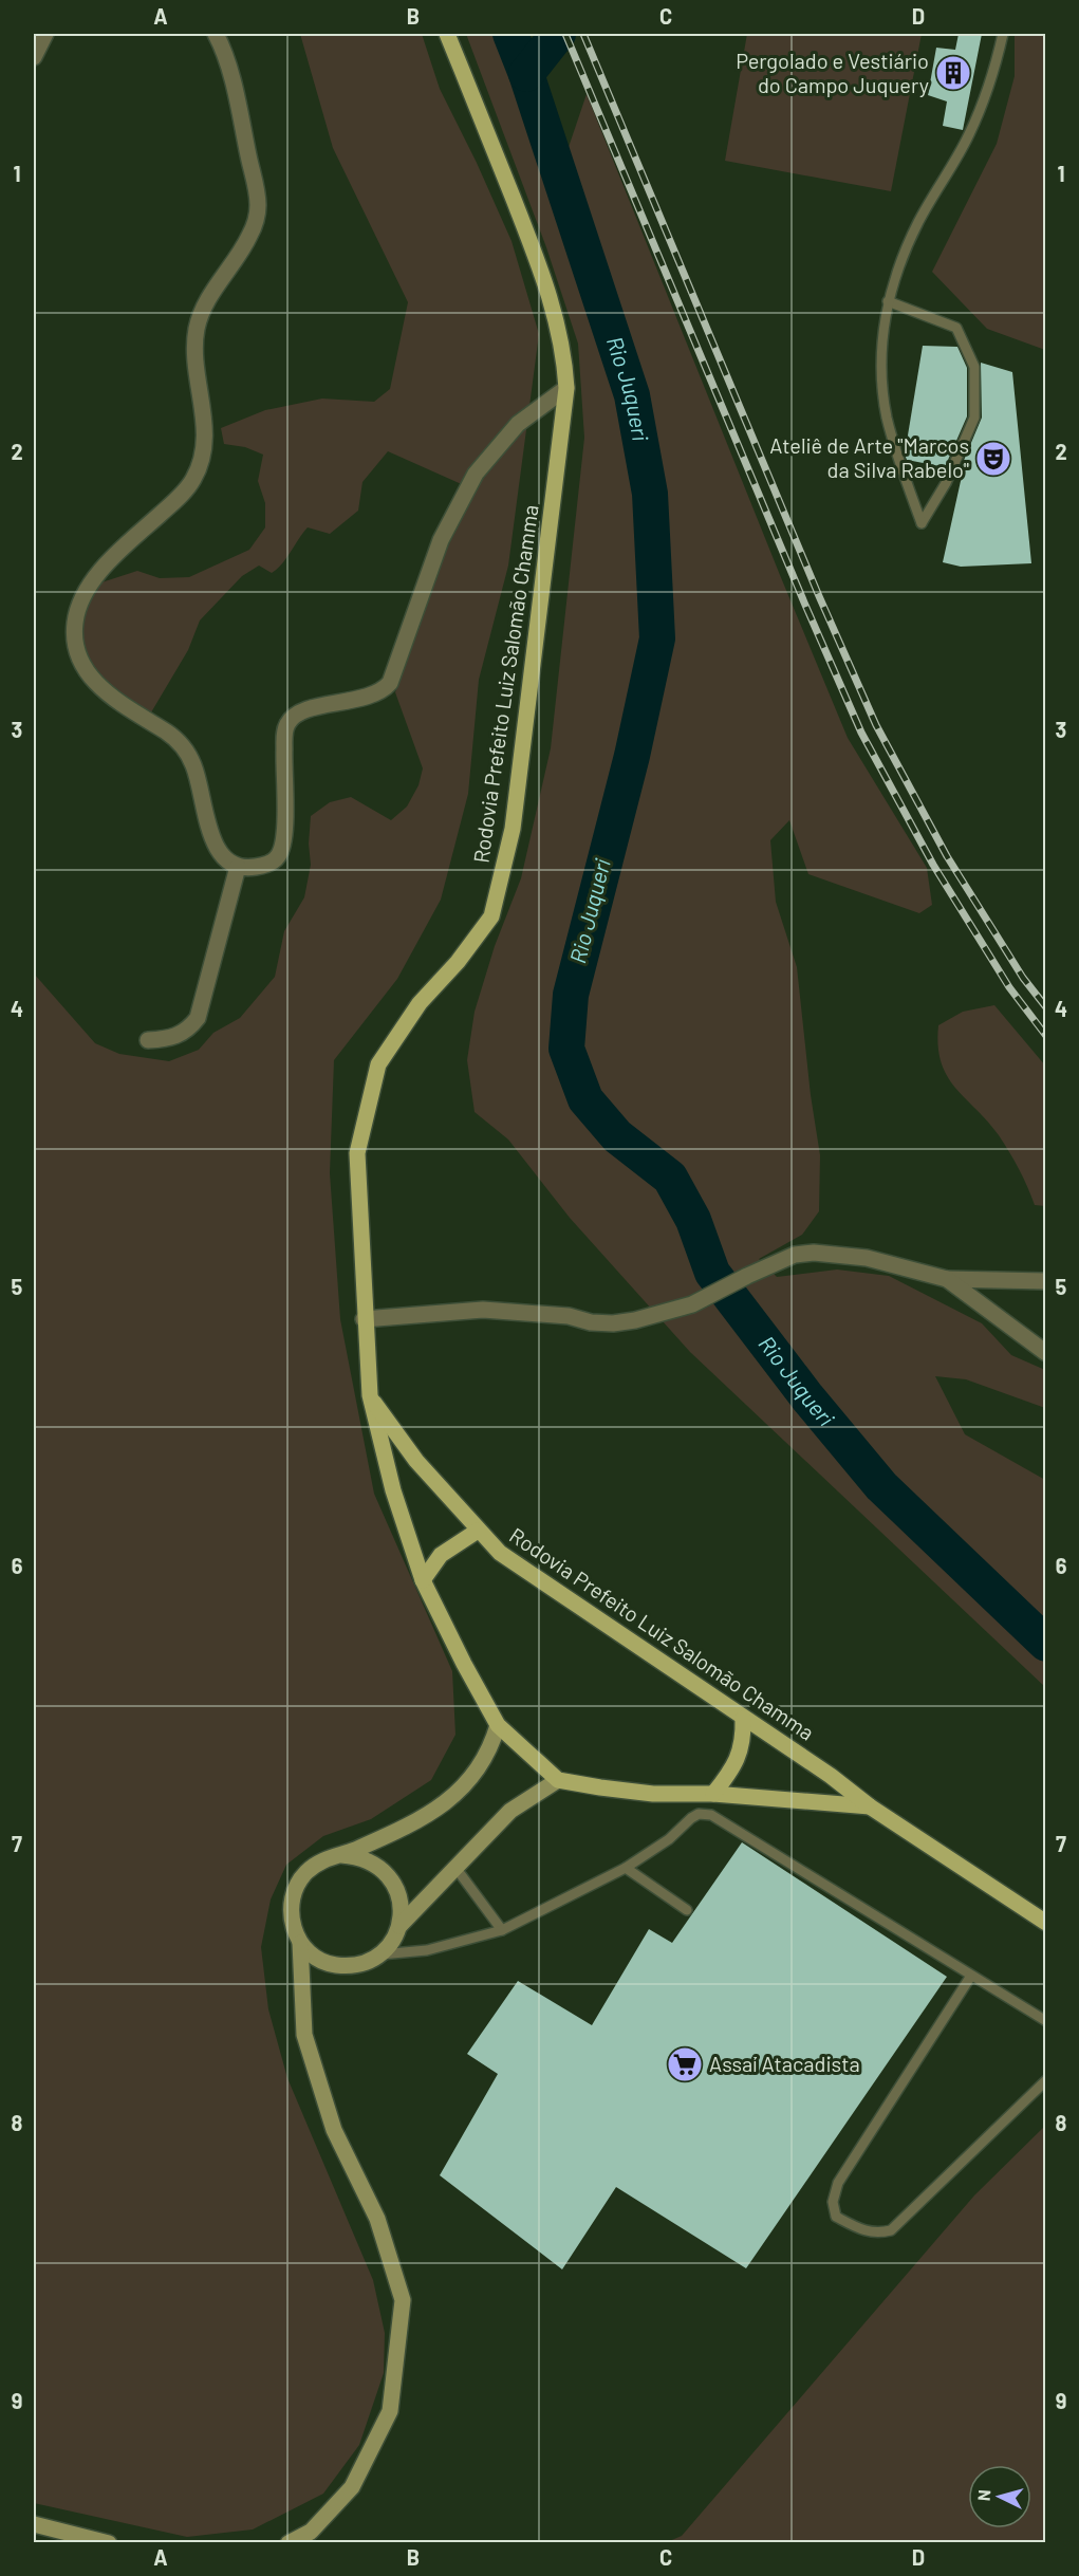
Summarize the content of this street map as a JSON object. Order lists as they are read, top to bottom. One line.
{"streets":{"main road":["Rodovia Prefeito Luiz Salomão Chamma"]},"water":["Rio Juqueri"],"places":{"building":["Pergolado e Vestiário do Campo Juquery"],"theatre":["Ateliê de Arte \"Marcos da Silva Rabelo\""],"supermarket":["Assaí Atacadista"]},"north":"left","grid":{"columns":["A","B","C","D"],"rows":["1","2","3","4","5","6","7","8","9"]}}
